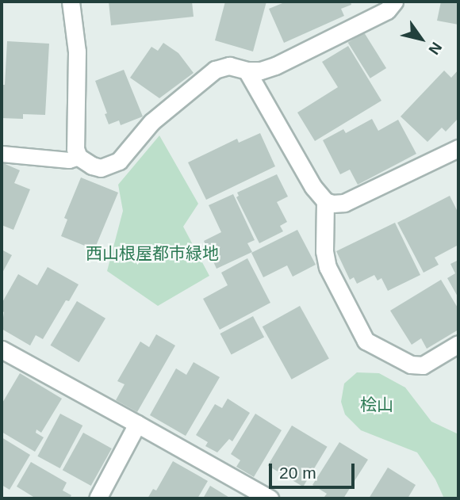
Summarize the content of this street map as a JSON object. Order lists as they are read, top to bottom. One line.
{"parks":["西山根屋都市緑地","桧山"],"scale_bar":"20 m","north":"bottom right"}
